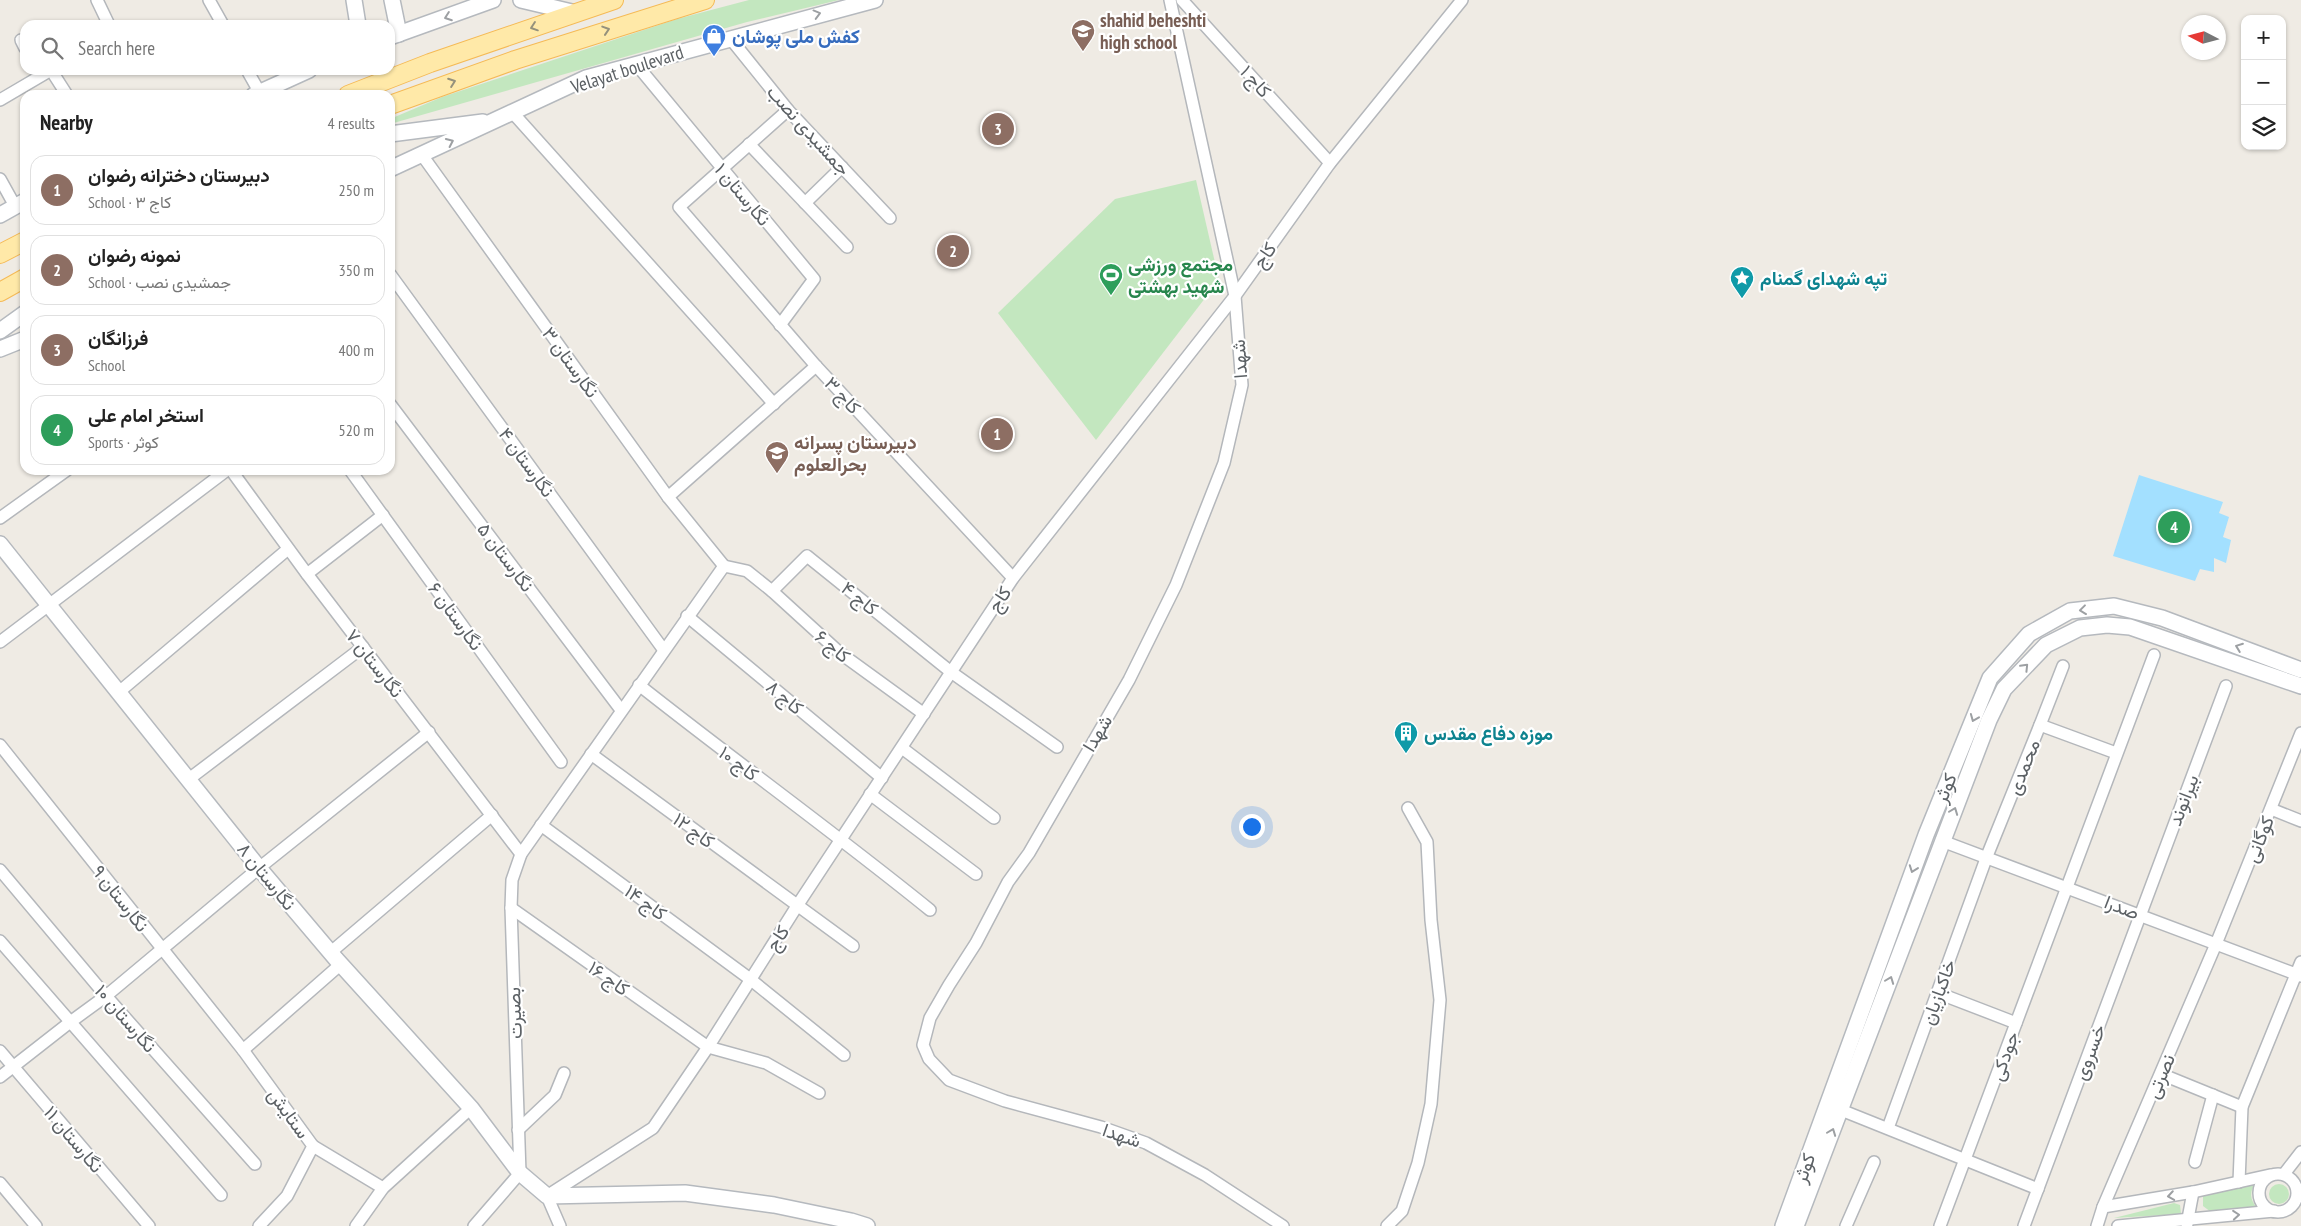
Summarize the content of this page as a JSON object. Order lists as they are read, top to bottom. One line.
{"streets":{"main road":["Velayat boulevard","کوثر","نگارستان ۸"],"street":["کاج ۱","جمشیدی نصب","نگارستان ۱","کاج","شهدا","نگارستان ۳","کاج ۳","نگارستان ۴","نگارستان ۵","کاج ۴","نگارستان ۶","کاج ۶","نگارستان ۷","کاج ۸","کاج ۱۰","محمدی","بیرانوند","کاج ۱۲","کوگانی","نگارستان ۹","کاج ۱۴","صدرا","کاج ۱۶","خاکبازیان","بصیرت","نگارستان ۱۰","خسروی","جودکی","نصرتی","ستایش","نگارستان ۱۱"]},"crossings":[["Velayat boulevard","جمشیدی نصب"],["Velayat boulevard","نگارستان ۱"],["Velayat boulevard","نگارستان ۳"],["کاج ۱","کاج"],["نگارستان ۱","کاج ۳"],["کاج","شهدا"],["کاج","کاج ۳"],["کاج","کاج ۴"],["کاج","کاج ۶"],["کاج","کاج ۸"],["کاج","کاج ۱۰"],["کاج","کاج ۱۲"],["کاج","نگارستان ۸"],["کاج","کاج ۱۴"],["کاج","کاج ۱۶"],["نگارستان ۳","کاج ۶"],["نگارستان ۳","بصیرت"],["نگارستان ۴","بصیرت"],["نگارستان ۵","بصیرت"],["کاج ۴","کاج ۶"],["کاج ۶","بصیرت"],["نگارستان ۷","بصیرت"],["کاج ۸","بصیرت"],["کاج ۱۰","بصیرت"],["محمدی","صدرا"],["محمدی","خاکبازیان"],["کوثر","صدرا"],["بیرانوند","صدرا"],["بیرانوند","خسروی"],["کاج ۱۲","بصیرت"],["کوگانی","صدرا"],["کوگانی","نصرتی"],["نگارستان ۸","بصیرت"],["نگارستان ۹","ستایش"],["کاج ۱۴","بصیرت"],["صدرا","خاکبازیان"],["صدرا","خسروی"],["صدرا","جودکی"],["صدرا","نصرتی"],["کاج ۱۶","بصیرت"]],"places":{"school or university":["shahid beheshti high school","دبیرستان پسرانه بحرالعلوم"],"shop":["کفش ملی پوشان"],"sports":["مجتمع ورزشی شهید بهشتی"],"place":["تپه شهدای گمنام"],"building":["موزه دفاع مقدس"]},"north":"left","page":{"map_buttons":["+","−"],"search":"Search here","heading":["Nearby","4 results"],"pins":["3","2","1","4"],"list":[{"mark":"1","name":"دبیرستان دخترانه رضوان","note":"School · کاج ۳","value":"250 m"},{"mark":"2","name":"نمونه رضوان","note":"School · جمشیدی نصب","value":"350 m"},{"mark":"3","name":"فرزانگان","note":"School","value":"400 m"},{"mark":"4","name":"استخر امام علی","note":"Sports · کوثر","value":"520 m"}]}}
